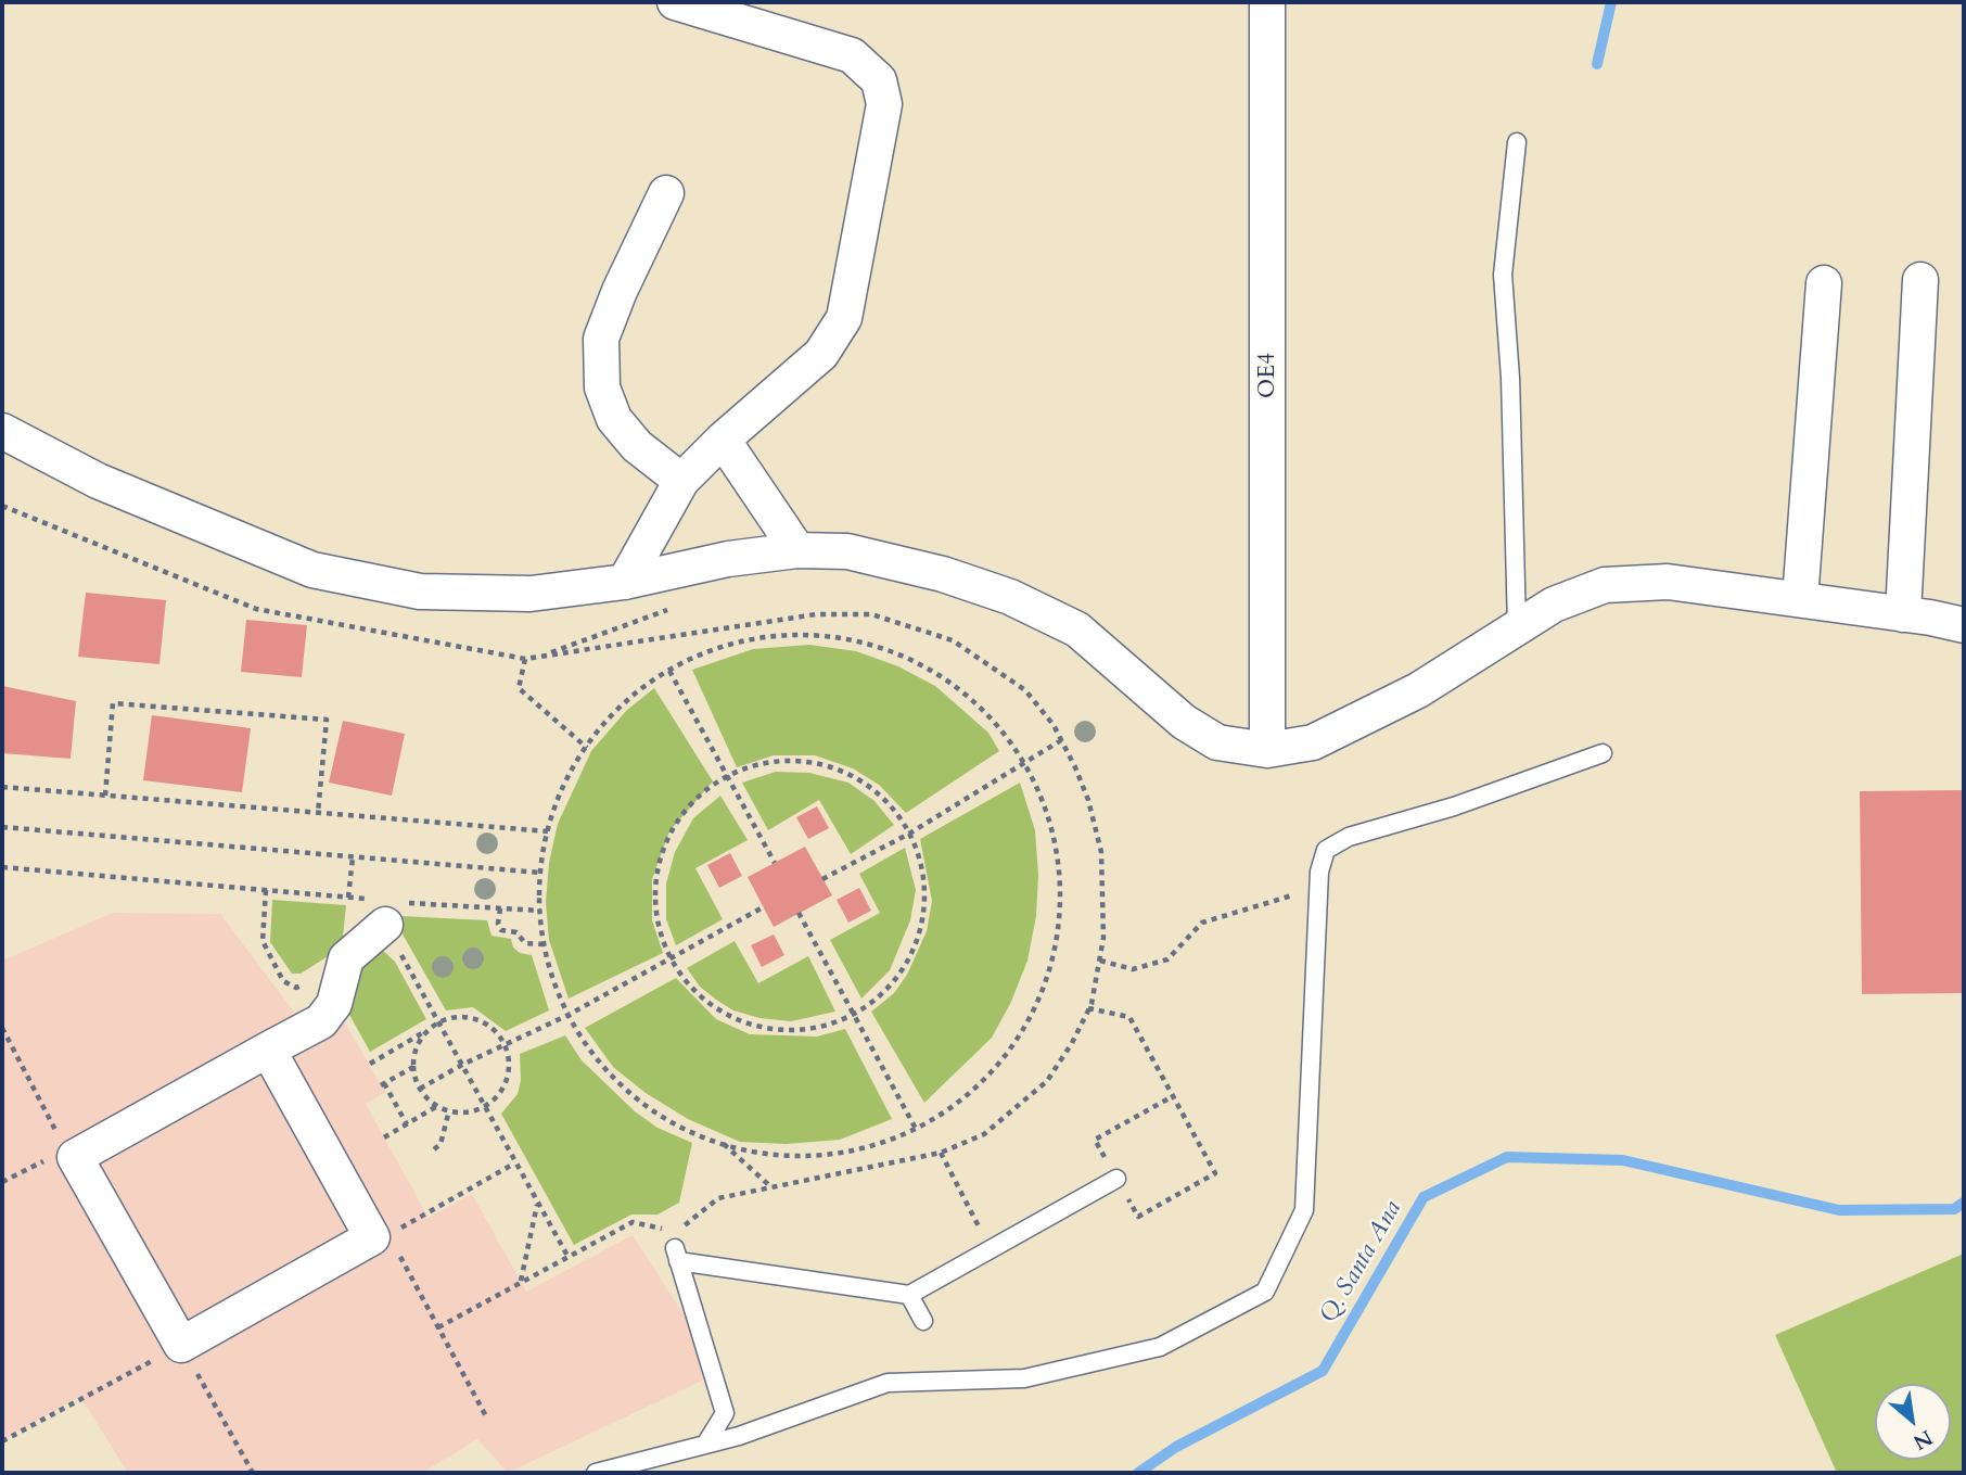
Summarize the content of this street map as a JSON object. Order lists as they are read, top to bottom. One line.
{"streets":{"street":["OE4"]},"water":["Q. Santa Ana"],"north":"bottom right"}
